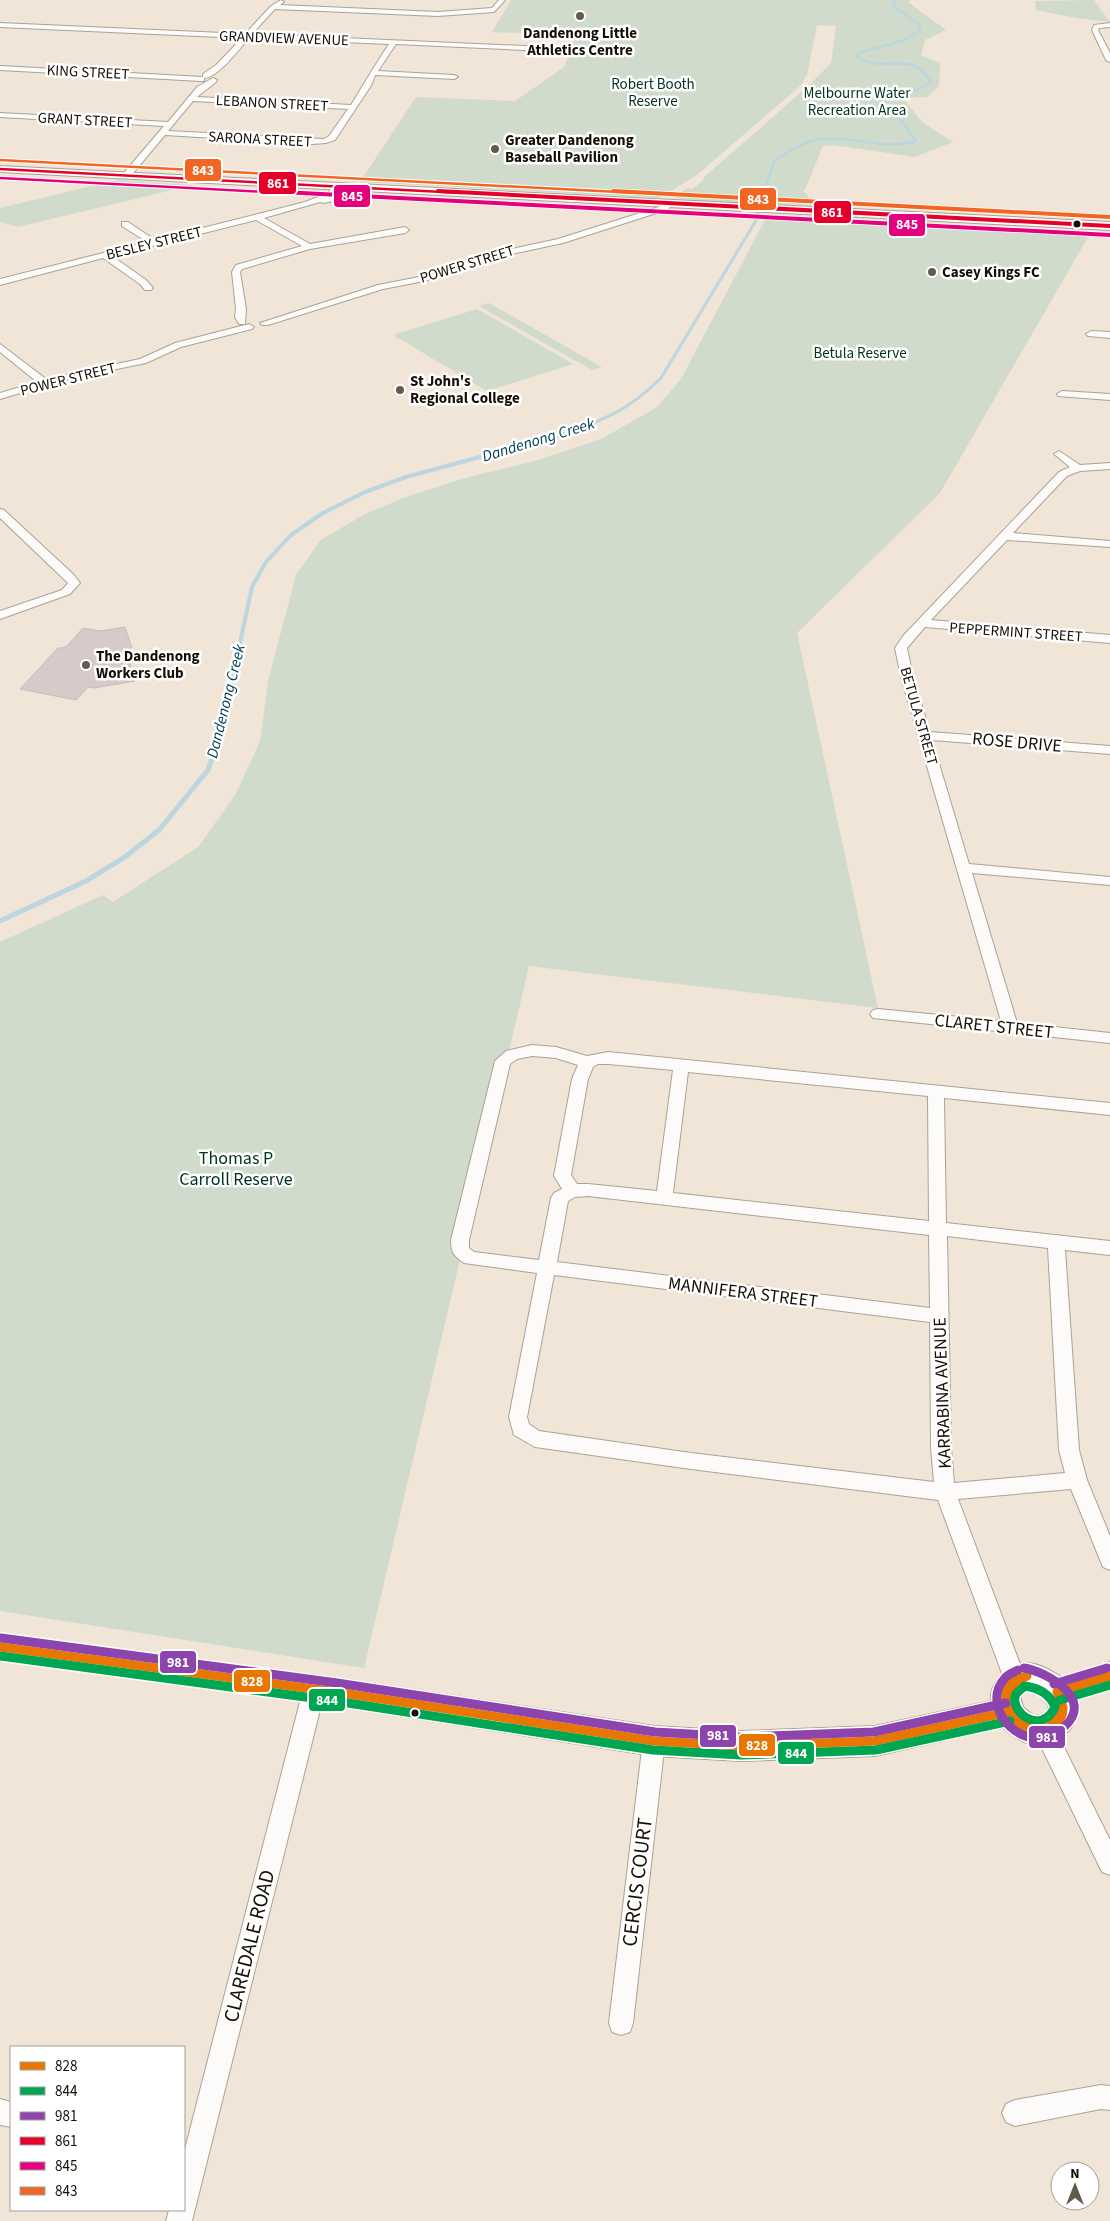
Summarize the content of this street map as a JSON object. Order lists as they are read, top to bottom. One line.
{"streets":{"street":["GRANDVIEW AVENUE","KING STREET","LEBANON STREET","GRANT STREET","SARONA STREET","BESLEY STREET","POWER STREET","PEPPERMINT STREET","BETULA STREET","ROSE DRIVE","CLARET STREET","MANNIFERA STREET","KARRABINA AVENUE","CERCIS COURT","CLAREDALE ROAD"]},"crossings":[["GRANDVIEW AVENUE","SARONA STREET"],["LEBANON STREET","SARONA STREET"],["PEPPERMINT STREET","BETULA STREET"],["BETULA STREET","ROSE DRIVE"],["BETULA STREET","CLARET STREET"],["MANNIFERA STREET","KARRABINA AVENUE"]],"water":["Dandenong Creek"],"parks":["Robert Booth Reserve","Melbourne Water Recreation Area","Betula Reserve","Thomas P Carroll Reserve"],"places":["Dandenong Little Athletics Centre","Greater Dandenong Baseball Pavilion","Casey Kings FC","St John's Regional College","The Dandenong Workers Club"],"lines":["transit line 843","transit line 861","transit line 845","transit line 981","transit line 828","transit line 844"],"legend":["828","844","981","861","845","843"],"north":"top"}
